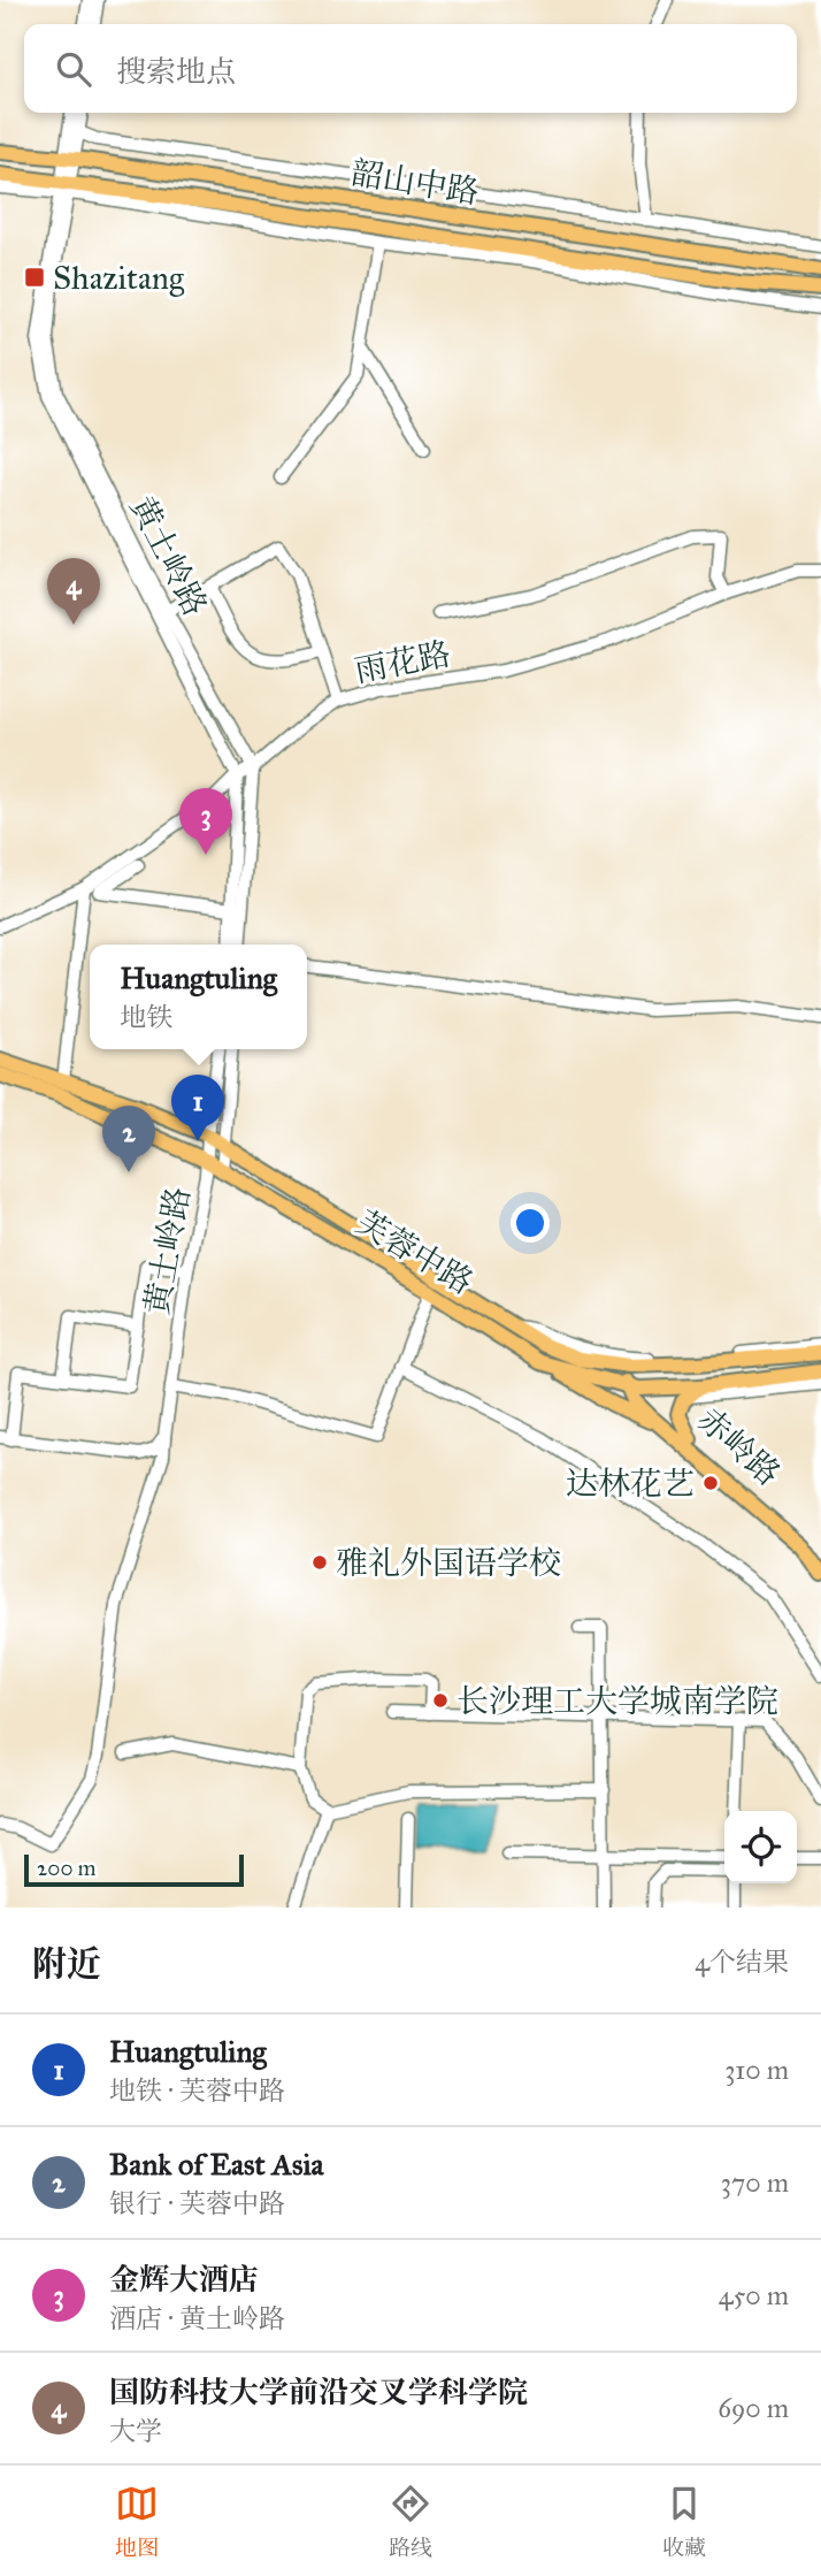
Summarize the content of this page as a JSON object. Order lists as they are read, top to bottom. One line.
{"streets":{"main road":["韶山中路","芙蓉中路","赤岭路"],"street":["黄土岭路","雨花路"]},"crossings":[["韶山中路","黄土岭路"],["黄土岭路","雨花路"],["黄土岭路","芙蓉中路"],["芙蓉中路","赤岭路"]],"places":{"transit":["Shazitang"],"other":["达林花艺","雅礼外国语学校","长沙理工大学城南学院"]},"scale_bar":"200 m","page":{"search":"搜索地点","pins":["4","3","1","2"],"popup":["Huangtuling","地铁"],"scale":"200 m","heading":["附近","4个结果"],"list":[{"mark":"1","name":"Huangtuling","note":"地铁 · 芙蓉中路","value":"310 m"},{"mark":"2","name":"Bank of East Asia","note":"银行 · 芙蓉中路","value":"370 m"},{"mark":"3","name":"金辉大酒店","note":"酒店 · 黄土岭路","value":"450 m"},{"mark":"4","name":"国防科技大学前沿交叉学科学院","note":"大学","value":"690 m"}],"nav":["地图","路线","收藏"]}}
